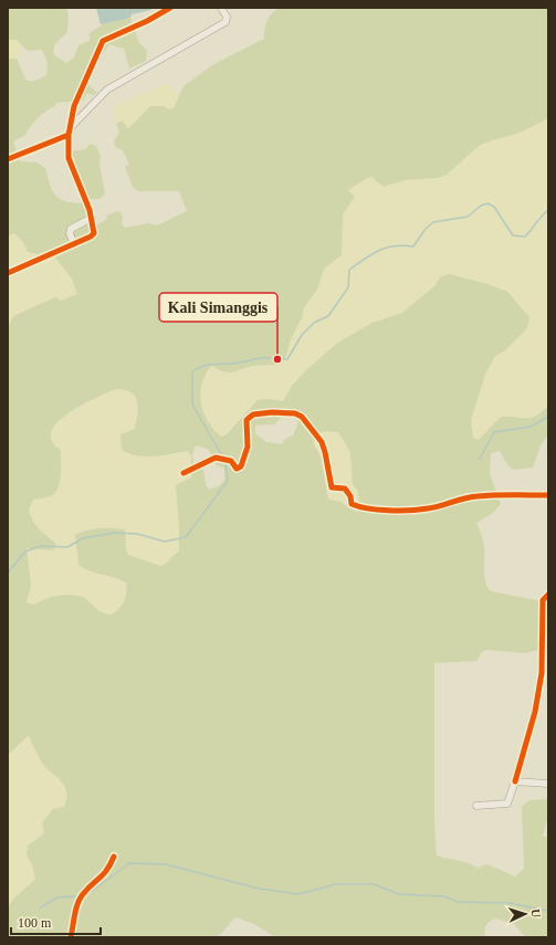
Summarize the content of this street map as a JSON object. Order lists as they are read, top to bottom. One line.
{"places":["Kali Simanggis"],"scale_bar":"100 m","north":"right"}
